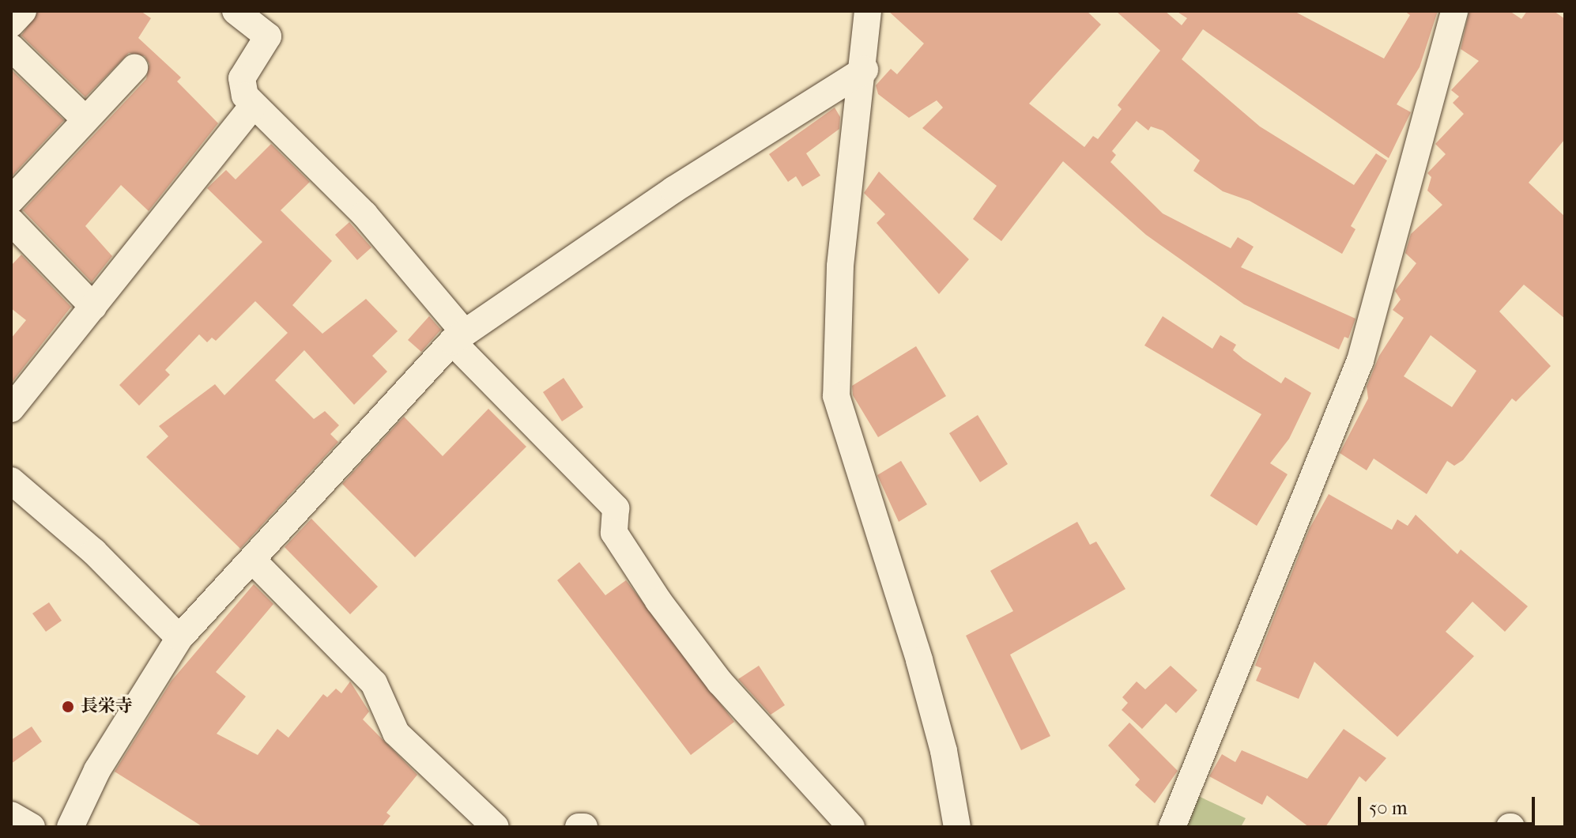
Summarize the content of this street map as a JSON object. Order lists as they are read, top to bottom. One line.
{"places":["長栄寺"],"scale_bar":"50 m"}
